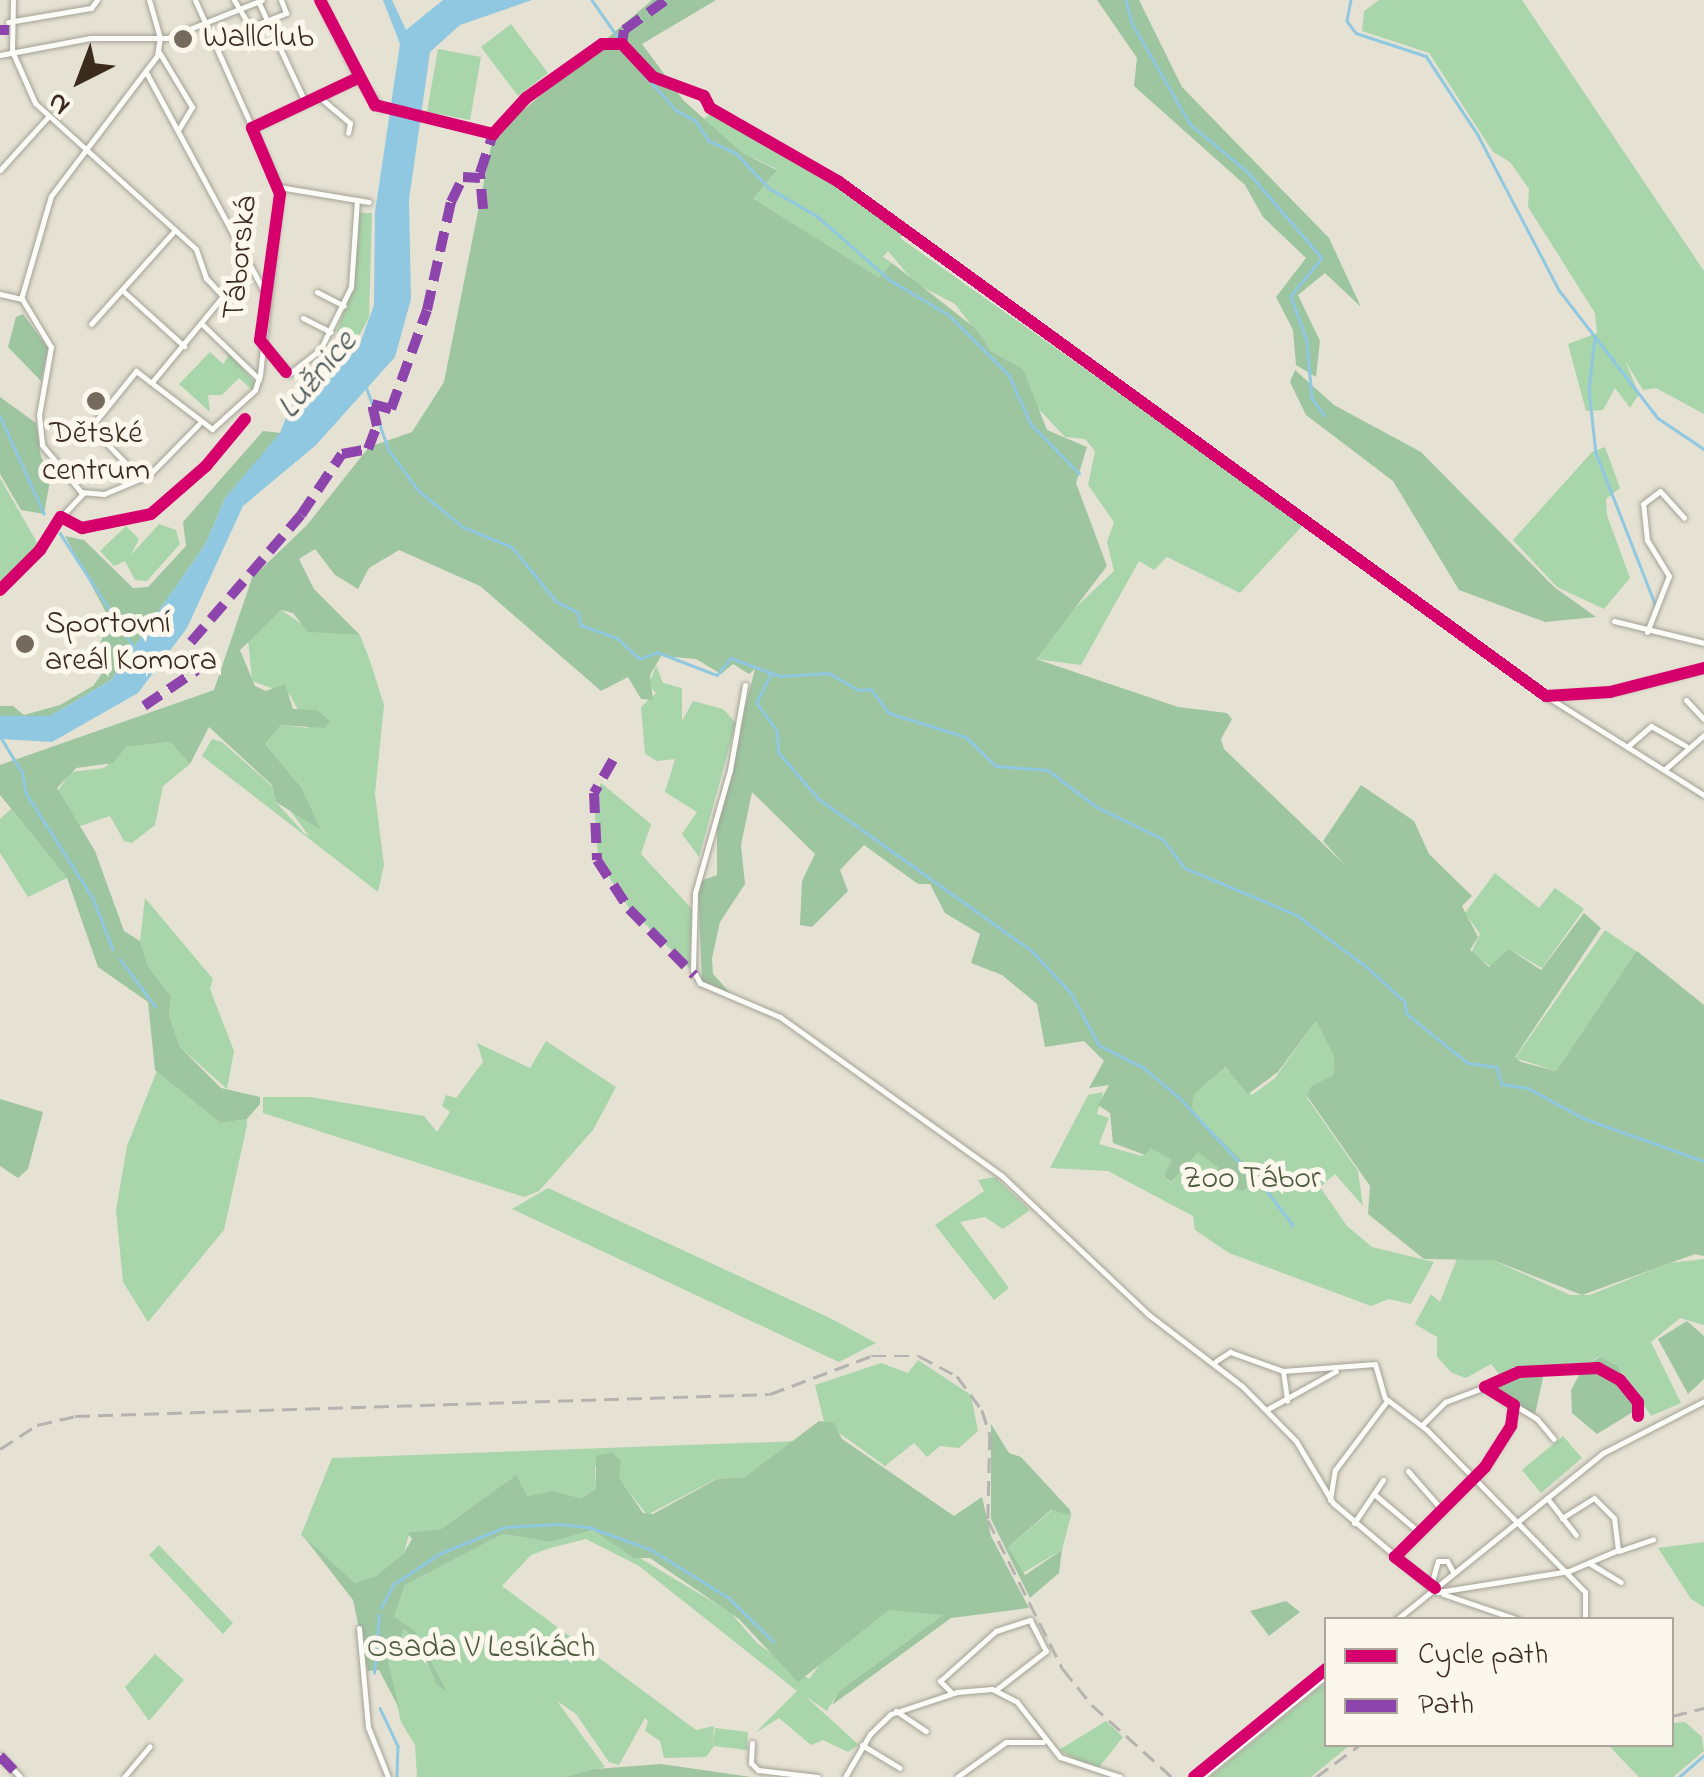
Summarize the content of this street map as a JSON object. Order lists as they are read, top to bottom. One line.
{"streets":{"street":["Táborská"]},"water":["Lužnice"],"parks":["Zoo Tábor","Osada V Lesíkách"],"places":["WallClub","Dětské centrum","Sportovní areál Komora"],"legend":["Cycle path","Path"],"north":"bottom left"}
